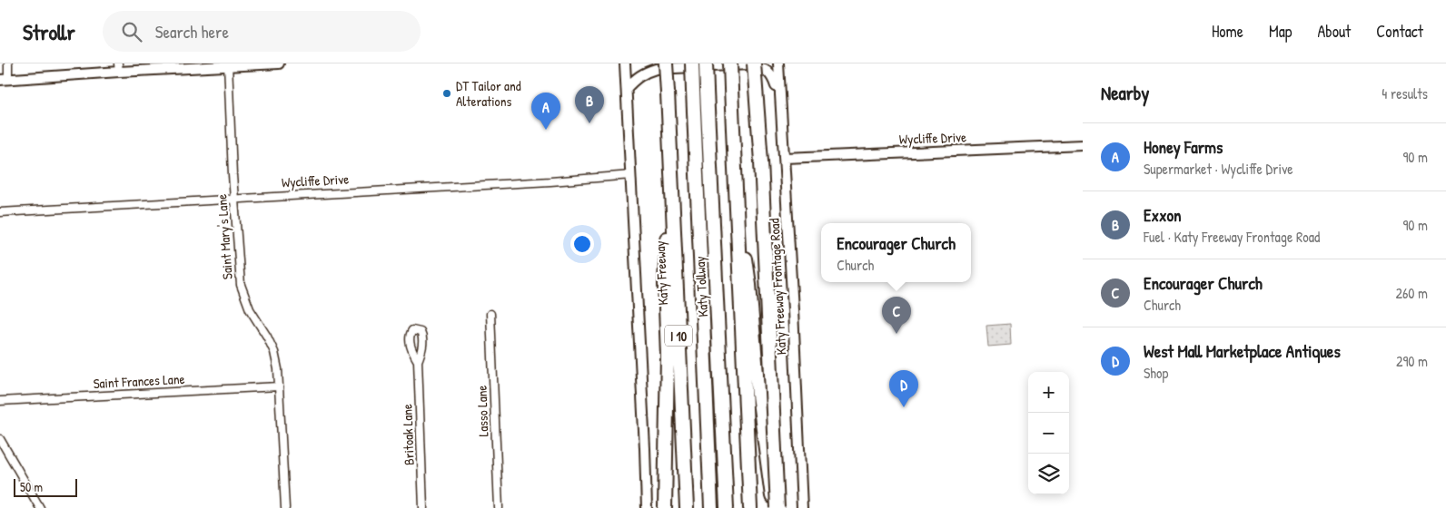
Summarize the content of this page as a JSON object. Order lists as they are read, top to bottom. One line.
{"streets":{"highway":["Katy Freeway","Katy Tollway","I 10"],"main road":["Wycliffe Drive","Katy Freeway Frontage Road"],"street":["Saint Mary's Lane","Saint Frances Lane","Lasso Lane","Britoak Lane"]},"crossings":[["Wycliffe Drive","Saint Mary's Lane"],["Wycliffe Drive","Katy Freeway Frontage Road"],["Saint Mary's Lane","Saint Frances Lane"]],"places":["DT Tailor and Alterations"],"scale_bar":"50 m","page":{"header":"Strollr","search":"Search here","nav":["Home","Map","About","Contact"],"heading":["Nearby","4 results"],"pins":["B","A","C","D"],"list":[{"mark":"A","name":"Honey Farms","note":"Supermarket · Wycliffe Drive","value":"90 m"},{"mark":"B","name":"Exxon","note":"Fuel · Katy Freeway Frontage Road","value":"90 m"},{"mark":"C","name":"Encourager Church","note":"Church","value":"260 m"},{"mark":"D","name":"West Mall Marketplace Antiques","note":"Shop","value":"290 m"}],"popup":["Encourager Church","Church"],"map_buttons":["+","−"],"scale":"50 m"}}
